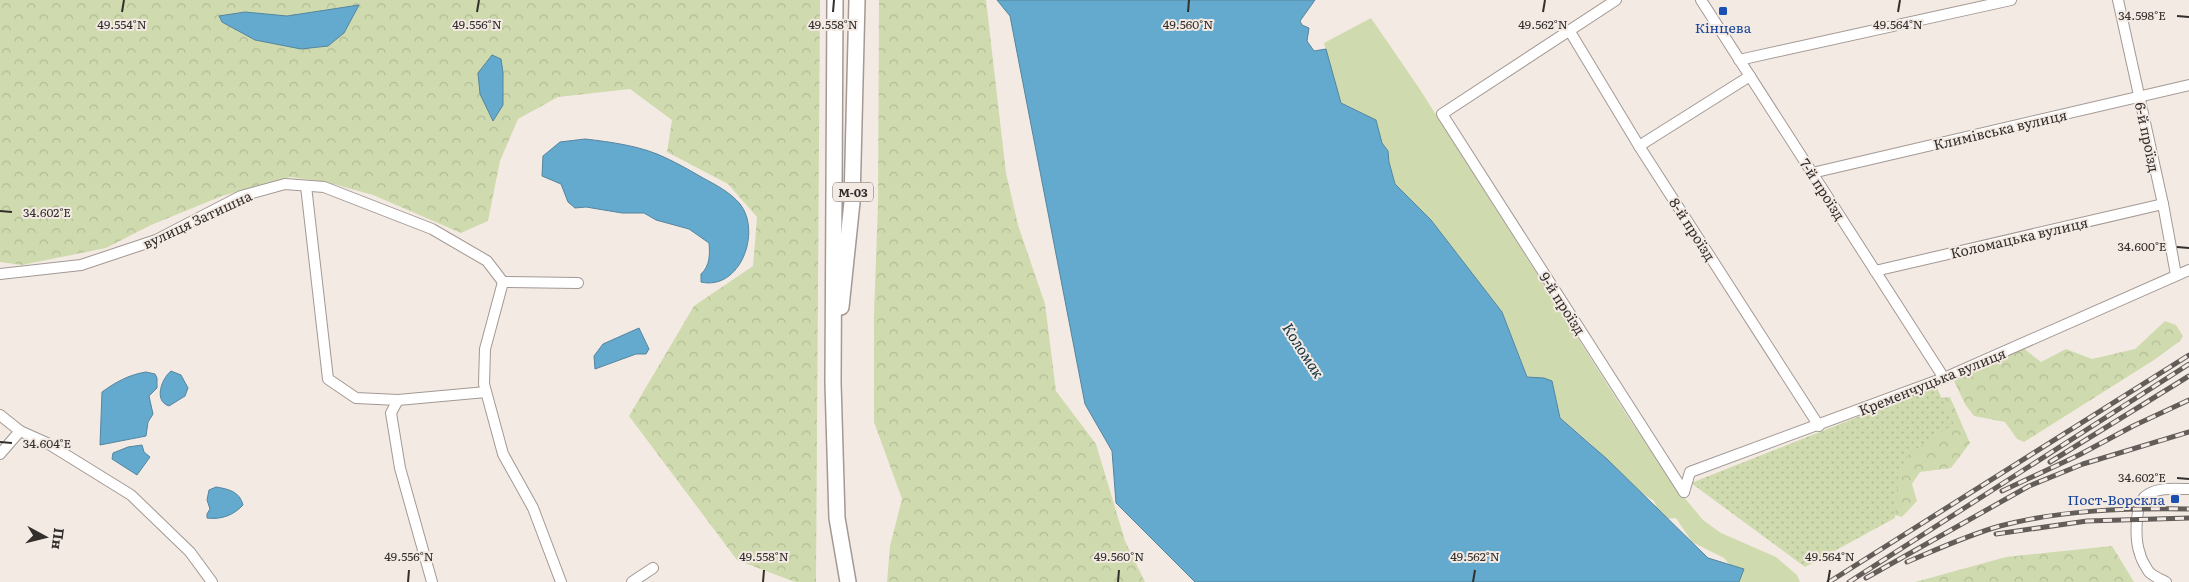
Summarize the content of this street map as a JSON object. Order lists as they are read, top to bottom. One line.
{"streets":{"highway":["М-03"],"street":["Климівська вулиця","6-й проїзд","7-й проїзд","вулиця Затишна","8-й проїзд","Коломацька вулиця","9-й проїзд","Кременчуцька вулиця"]},"crossings":[["Климівська вулиця","6-й проїзд"],["Климівська вулиця","7-й проїзд"],["6-й проїзд","Коломацька вулиця"],["6-й проїзд","Кременчуцька вулиця"],["7-й проїзд","Коломацька вулиця"],["7-й проїзд","Кременчуцька вулиця"],["8-й проїзд","9-й проїзд"],["8-й проїзд","Кременчуцька вулиця"],["9-й проїзд","Кременчуцька вулиця"]],"water":["Коломак"],"places":{"transit":["Кінцева","Пост-Ворскла"]},"north":"right","coordinates":["34.598°E","49.554°N","49.556°N","49.558°N","49.560°N","49.562°N","49.564°N","34.602°E","34.600°E","34.604°E"]}
